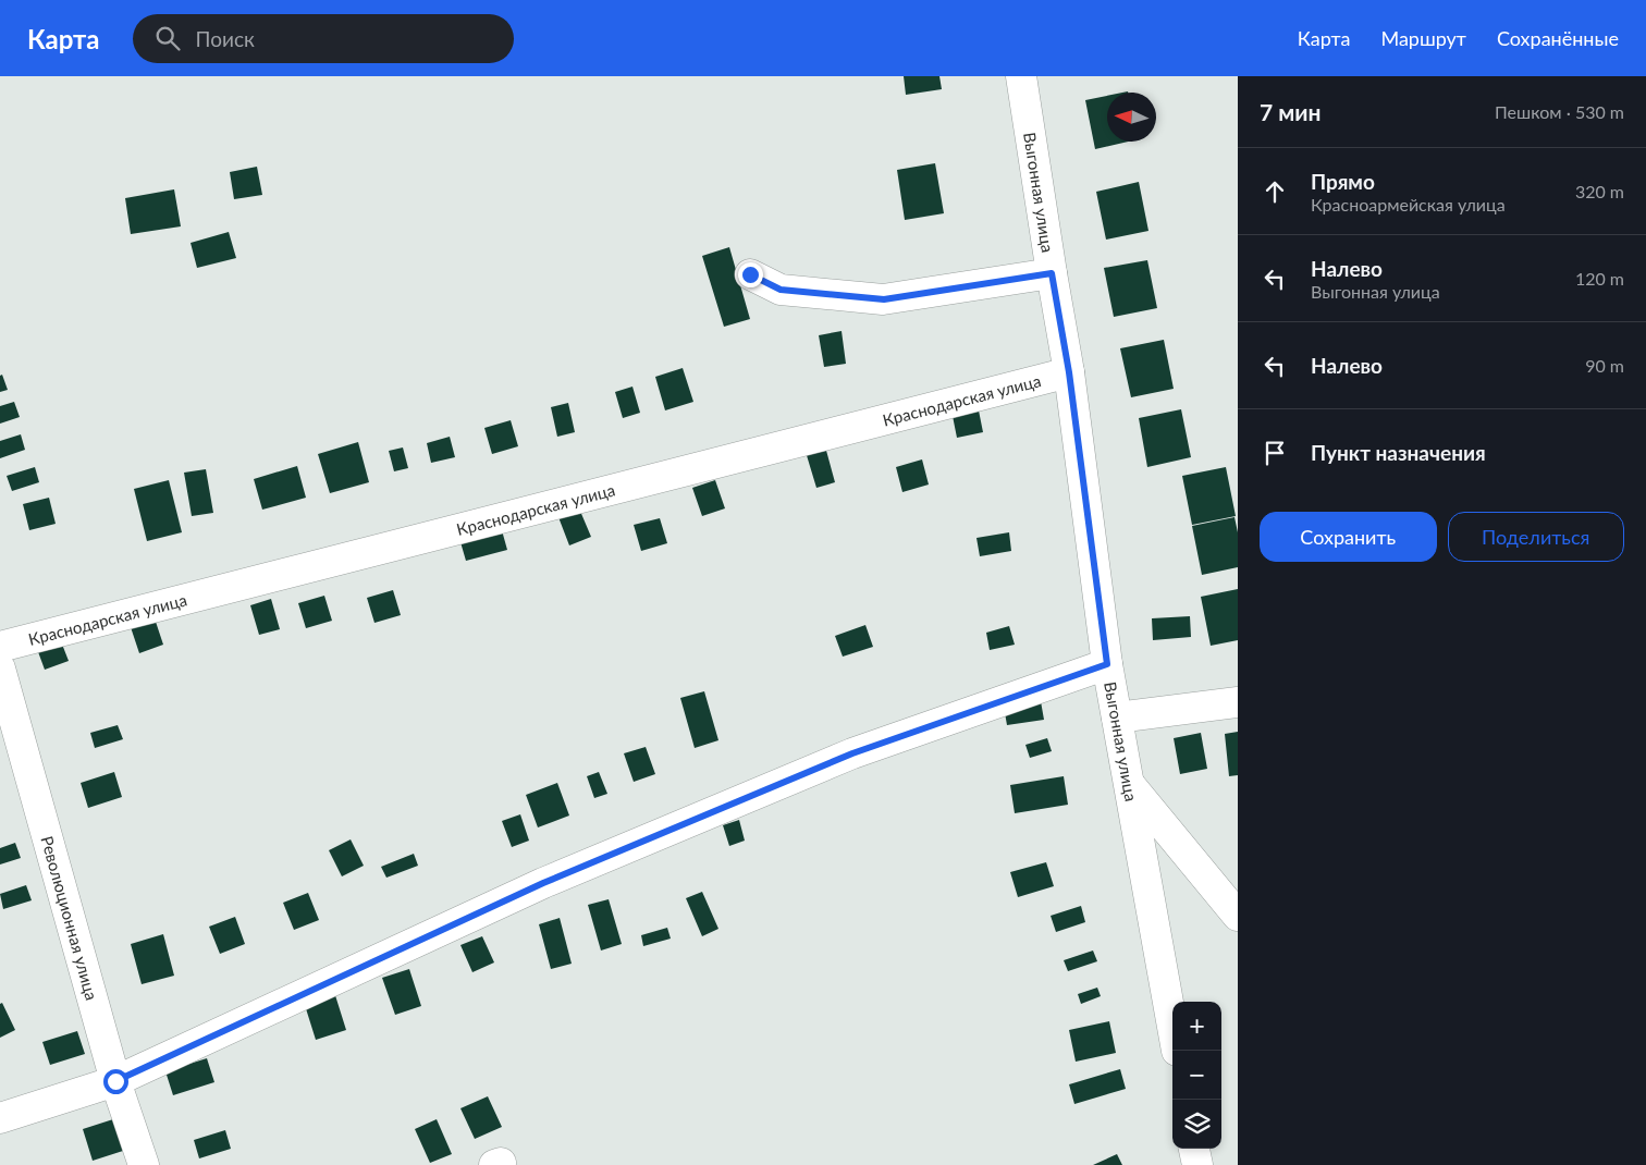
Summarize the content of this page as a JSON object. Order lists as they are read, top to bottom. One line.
{"streets":{"street":["Выгонная улица","Краснодарская улица","Революционная улица"]},"crossings":[["Выгонная улица","Краснодарская улица"]],"north":"left","page":{"header":"Карта","search":"Поиск","nav":["Карта","Маршрут","Сохранённые"],"heading":["7 мин","Пешком · 530 m"],"list":[["Прямо","Красноармейская улица","320 m"],["Налево","Выгонная улица","120 m"],["Налево","90 m"],"Пункт назначения"],"buttons":["Сохранить","Поделиться"],"map_buttons":["+","−"]}}
